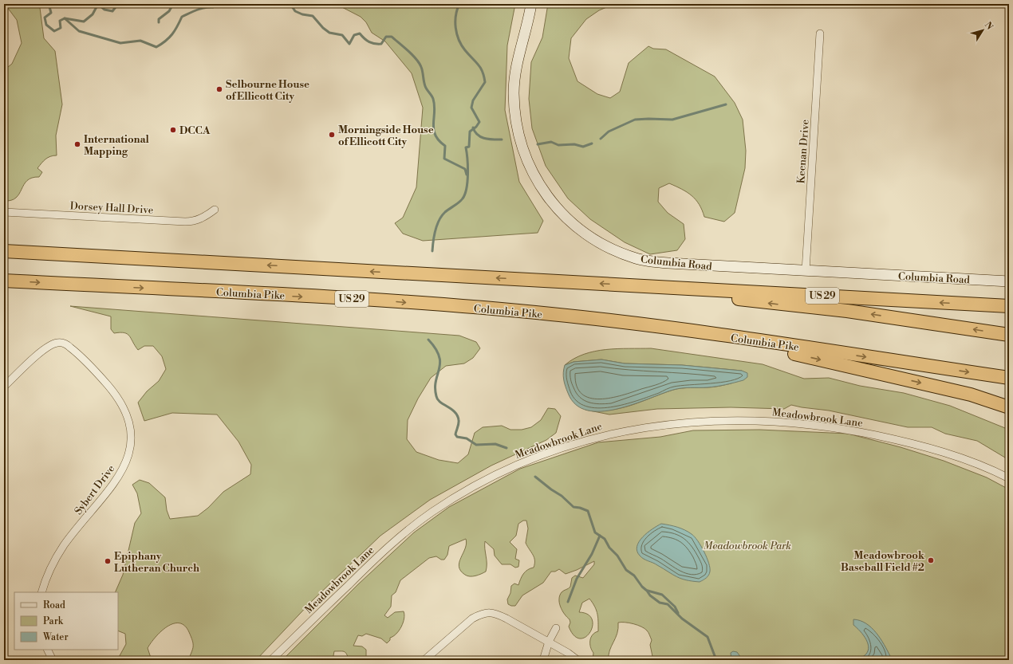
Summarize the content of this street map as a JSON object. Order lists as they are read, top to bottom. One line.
{"streets":{"highway":["Columbia Pike","US 29"],"street":["Keenan Drive","Dorsey Hall Drive","Columbia Road","Meadowbrook Lane","Sybert Drive"]},"crossings":[["Keenan Drive","Columbia Road"]],"parks":["Meadowbrook Park"],"places":["Selbourne House of Ellicott City","DCCA","Morningside House of Ellicott City","International Mapping","Meadowbrook Baseball Field #2","Epiphany Lutheran Church"],"legend":["Road","Park","Water"],"north":"top right"}
